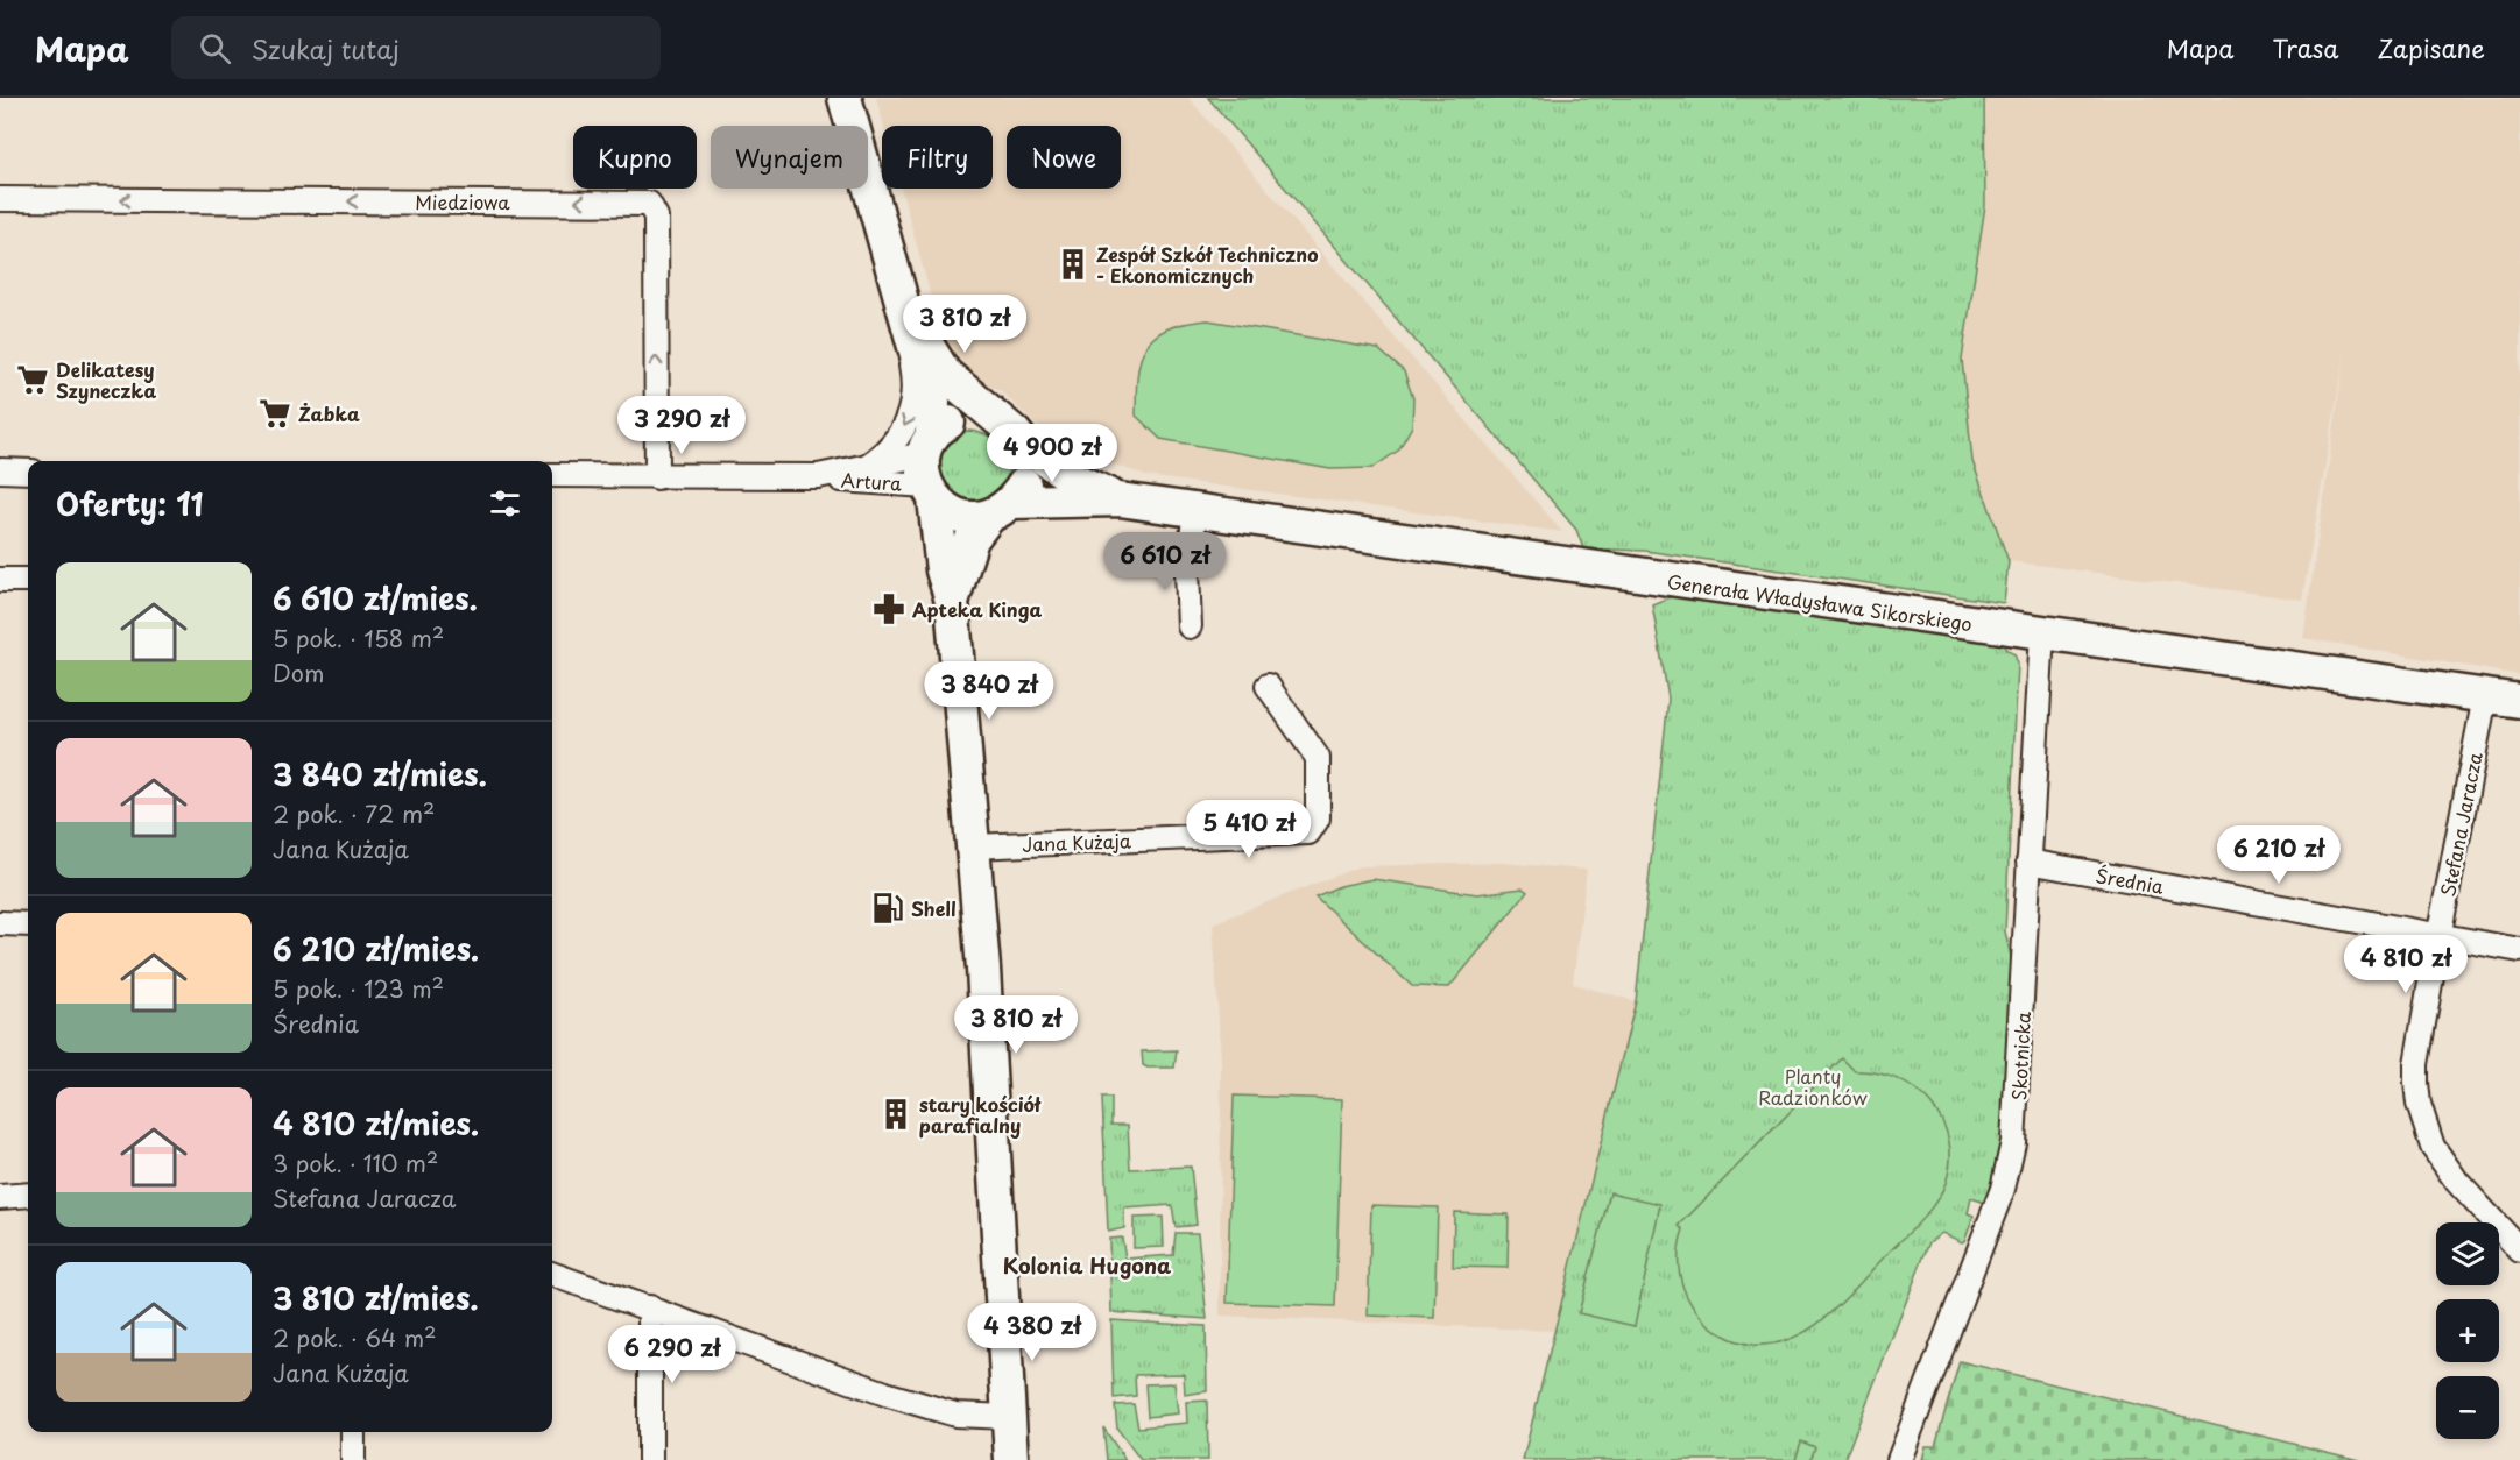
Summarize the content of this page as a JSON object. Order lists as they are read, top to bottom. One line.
{"streets":{"street":["Miedziowa","Artura","Generała Władysława Sikorskiego","Stefana Jaracza","Jana Kużaja","Średnia","Skotnicka"]},"crossings":[["Miedziowa","Artura"],["Generała Władysława Sikorskiego","Stefana Jaracza"],["Generała Władysława Sikorskiego","Skotnicka"],["Stefana Jaracza","Średnia"],["Średnia","Skotnicka"]],"districts":["Kolonia Hugona"],"parks":["Planty Radzionków"],"places":{"building":["Zespół Szkół Techniczno - Ekonomicznych","stary kościół parafialny"],"supermarket":["Delikatesy Szyneczka","Żabka"],"pharmacy":["Apteka Kinga"],"fuel station":["Shell"]},"page":{"header":"Mapa","search":"Szukaj tutaj","nav":["Mapa","Trasa","Zapisane"],"chip":["Kupno","Wynajem","Filtry","Nowe"],"price":["3 810 zł","3 290 zł","4 900 zł","6 610 zł","3 840 zł","5 410 zł","6 210 zł","4 810 zł","3 810 zł","4 380 zł","6 290 zł"],"heading":"Oferty: 11","list":[{"name":"6 610 zł/mies.","note":"5 pok. · 158 m² · Dom"},{"name":"3 840 zł/mies.","note":"2 pok. · 72 m² · Jana Kużaja"},{"name":"6 210 zł/mies.","note":"5 pok. · 123 m² · Średnia"},{"name":"4 810 zł/mies.","note":"3 pok. · 110 m² · Stefana Jaracza"},{"name":"3 810 zł/mies.","note":"2 pok. · 64 m² · Jana Kużaja"}],"map_buttons":["+","−"]}}
